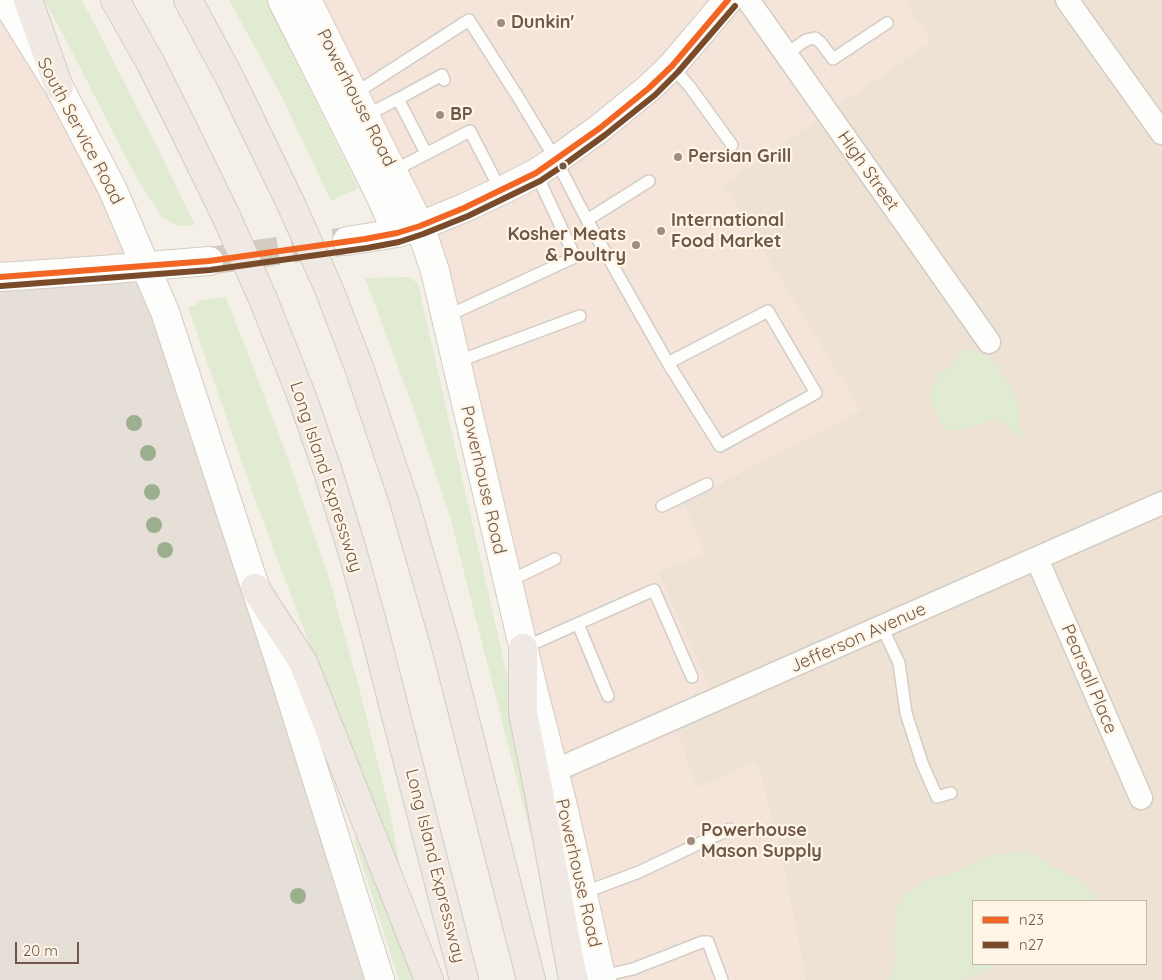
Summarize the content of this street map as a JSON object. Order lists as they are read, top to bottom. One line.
{"streets":{"highway":["Long Island Expressway"],"main road":["Powerhouse Road","South Service Road"],"street":["High Street","Jefferson Avenue","Pearsall Place"]},"crossings":[["Powerhouse Road","Jefferson Avenue"],["Jefferson Avenue","Pearsall Place"]],"places":["Dunkin'","BP","Persian Grill","International Food Market","Kosher Meats & Poultry","Powerhouse Mason Supply"],"lines":["transit line n23","transit line n27"],"legend":["n23","n27"],"scale_bar":"20 m"}
